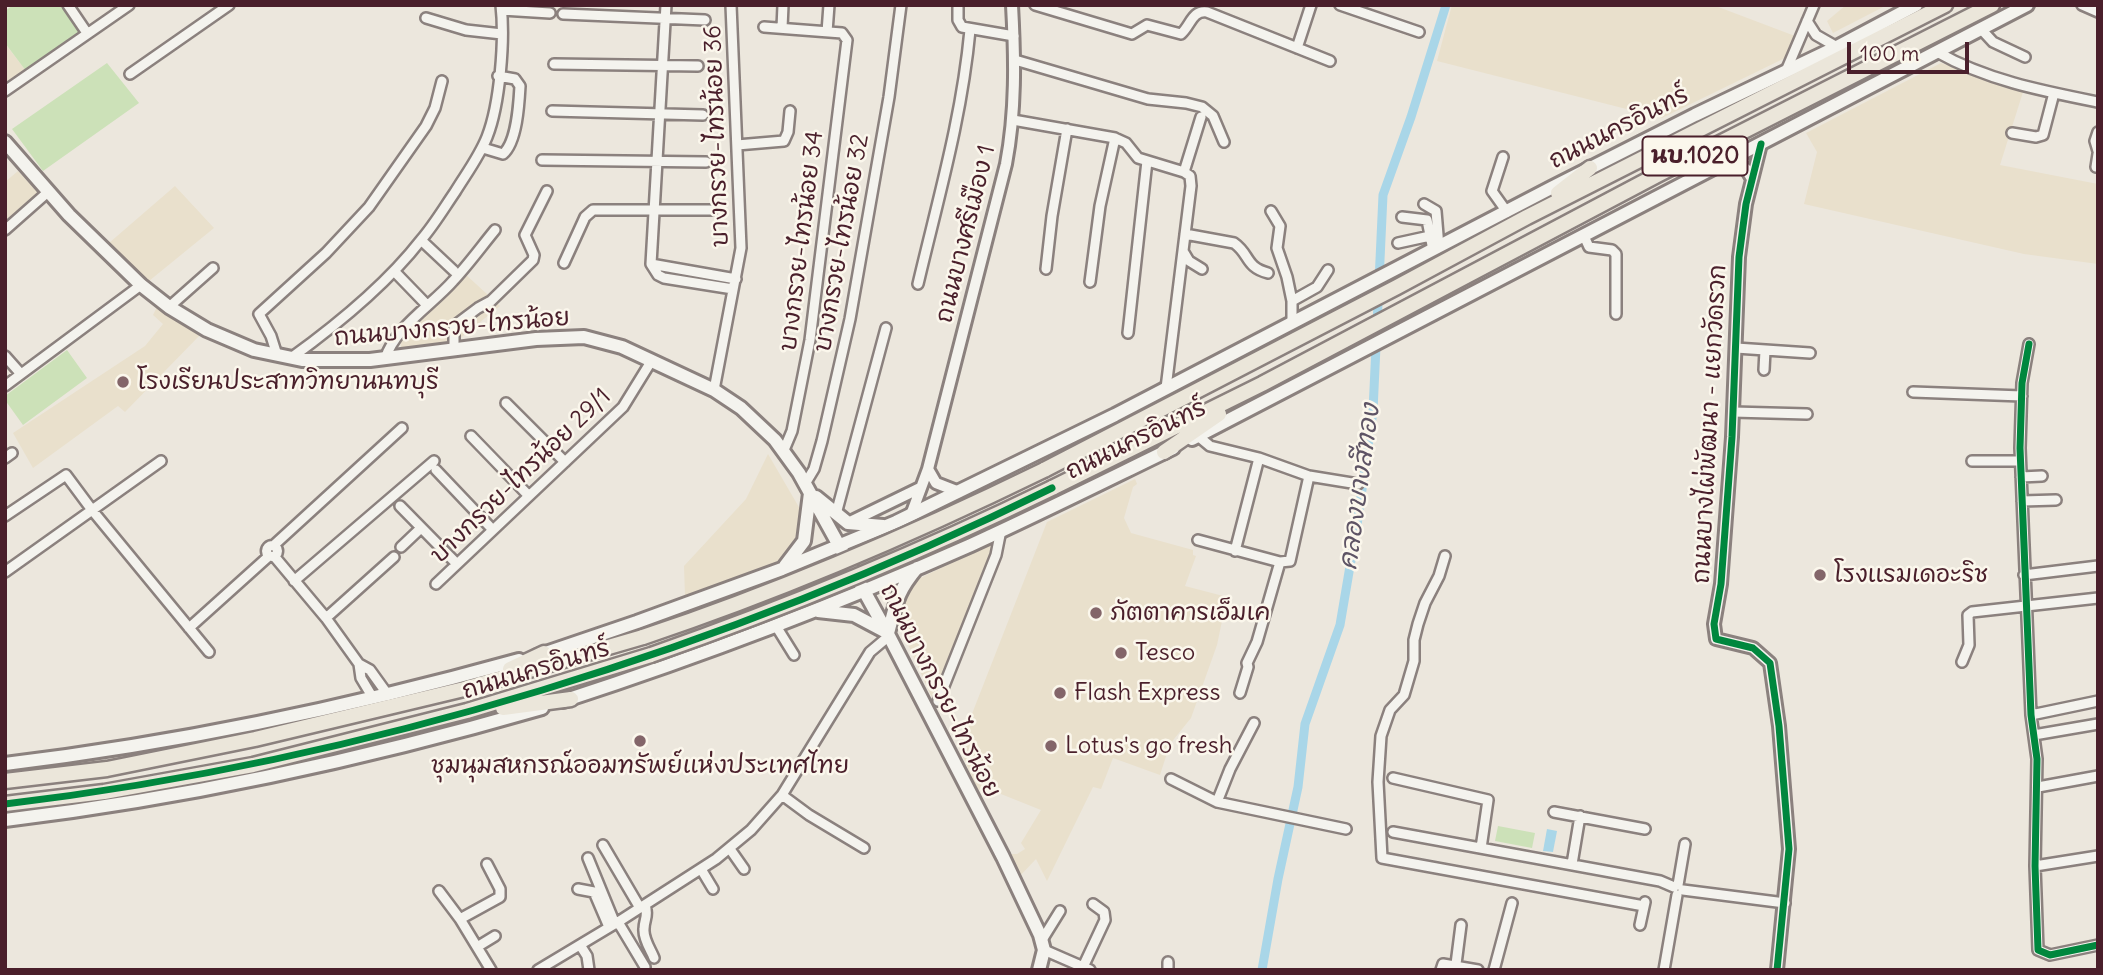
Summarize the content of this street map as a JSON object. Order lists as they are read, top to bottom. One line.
{"streets":{"main road":["ถนนนครอินทร์","นบ.1020","ถนนบางกรวย-ไทรน้อย"],"street":["บางกรวย-ไทรน้อย 36","ถนนบางศรีเมือง 1","บางกรวย-ไทรน้อย 34","บางกรวย-ไทรน้อย 32","ถนนบางไผ่พัฒนา - แยกวัดรวก","บางกรวย-ไทรน้อย 29/1"]},"crossings":[["ถนนนครอินทร์","ถนนบางศรีเมือง 1"],["ถนนนครอินทร์","ถนนบางกรวย-ไทรน้อย"],["ถนนนครอินทร์","ถนนบางไผ่พัฒนา - แยกวัดรวก"],["บางกรวย-ไทรน้อย 36","ถนนบางกรวย-ไทรน้อย"],["บางกรวย-ไทรน้อย 34","ถนนบางกรวย-ไทรน้อย"],["บางกรวย-ไทรน้อย 32","ถนนบางกรวย-ไทรน้อย"],["ถนนบางกรวย-ไทรน้อย","บางกรวย-ไทรน้อย 29/1"]],"water":["คลองบางสีทอง"],"places":["โรงเรียนประสาทวิทยานนทบุรี","โรงแรมเดอะริช","ภัตตาคารเอ็มเค","Tesco","Flash Express","ชุมนุมสหกรณ์ออมทรัพย์แห่งประเทศไทย","Lotus's go fresh"],"scale_bar":"100 m"}
